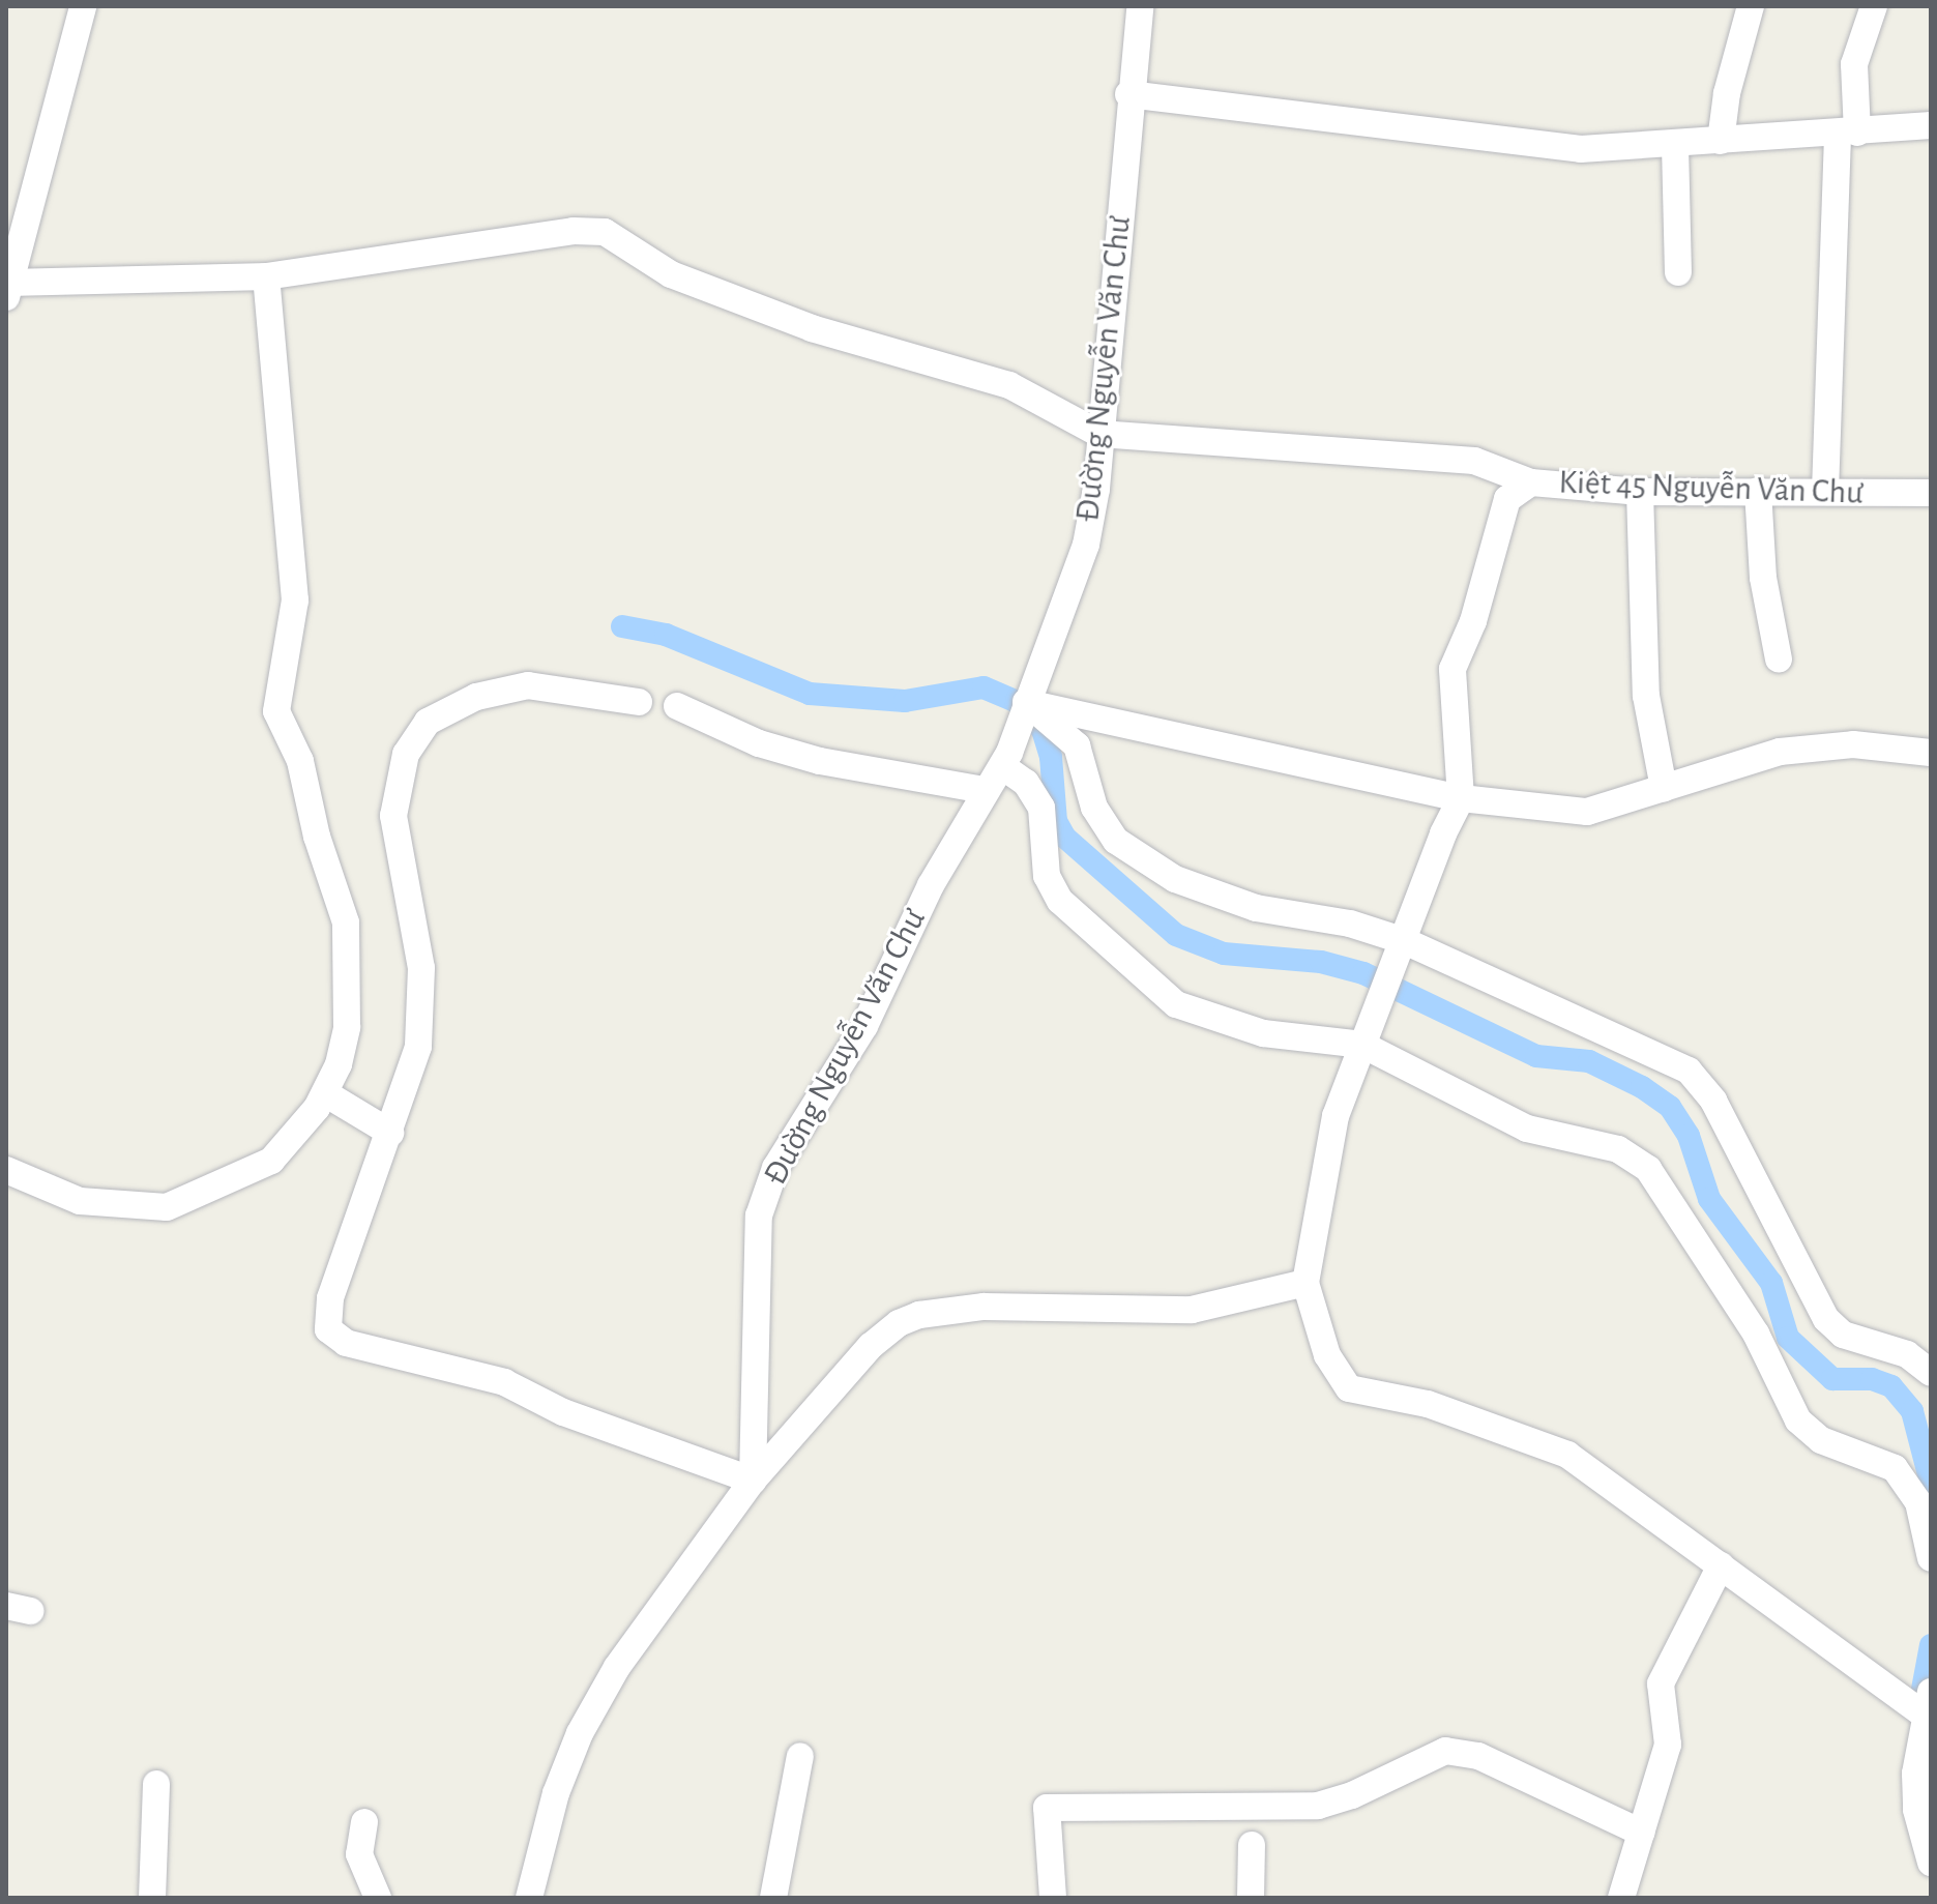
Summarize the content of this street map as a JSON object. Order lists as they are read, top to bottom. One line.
{"streets":{"street":["Đường Nguyễn Văn Chư","Kiệt 45 Nguyễn Văn Chư"]},"crossings":[["Đường Nguyễn Văn Chư","Kiệt 45 Nguyễn Văn Chư"]]}
